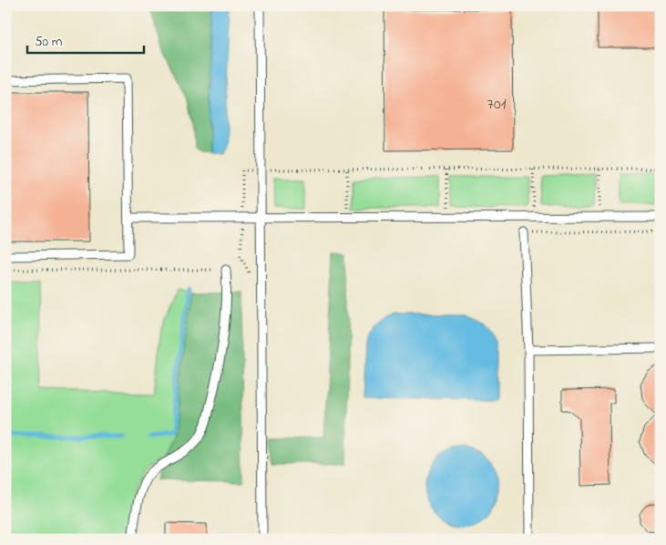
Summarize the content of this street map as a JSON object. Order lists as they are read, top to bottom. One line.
{"house_numbers":["701"],"scale_bar":"50 m"}
